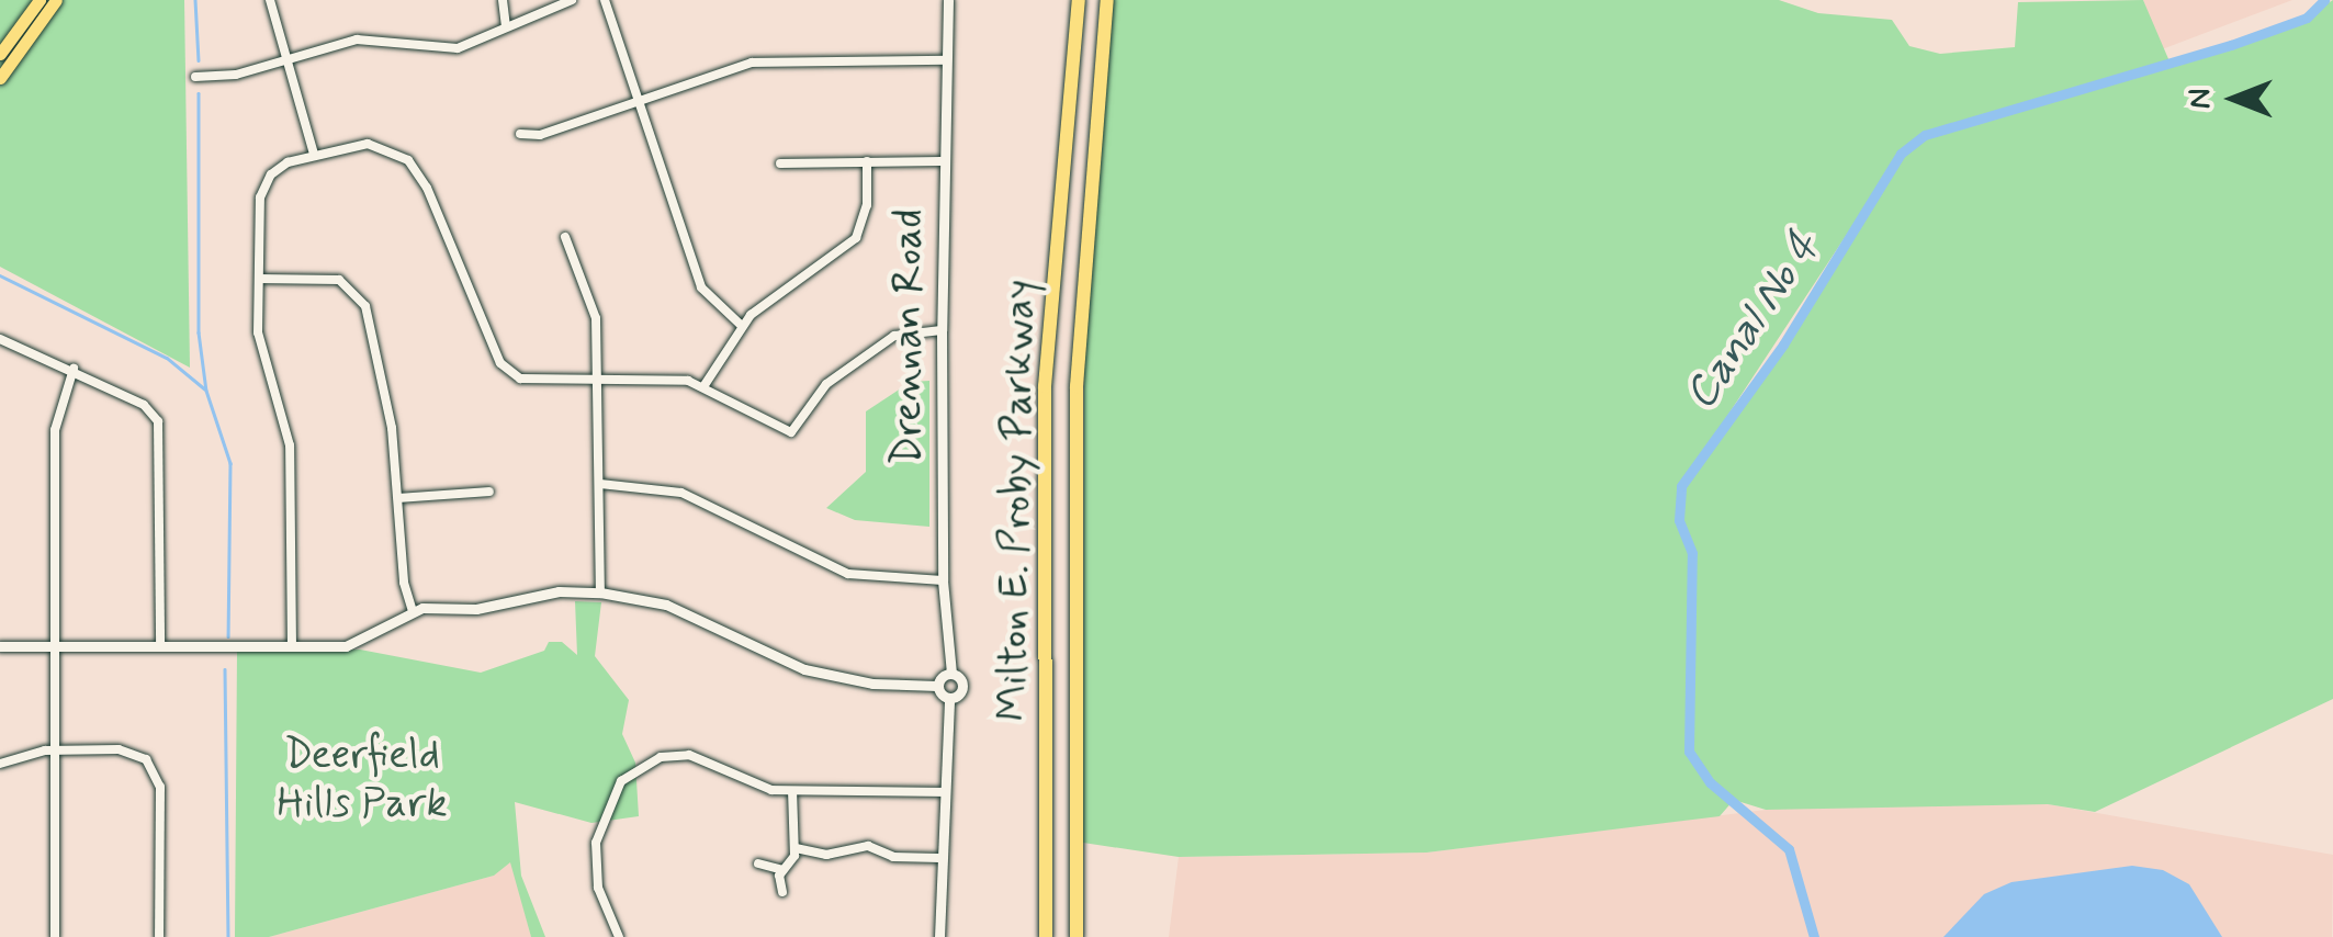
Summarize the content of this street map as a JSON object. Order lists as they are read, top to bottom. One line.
{"streets":{"highway":["Milton E. Proby Parkway"],"street":["Drennan Road"]},"water":["Canal No 4"],"parks":["Deerfield Hills Park"],"north":"left"}
